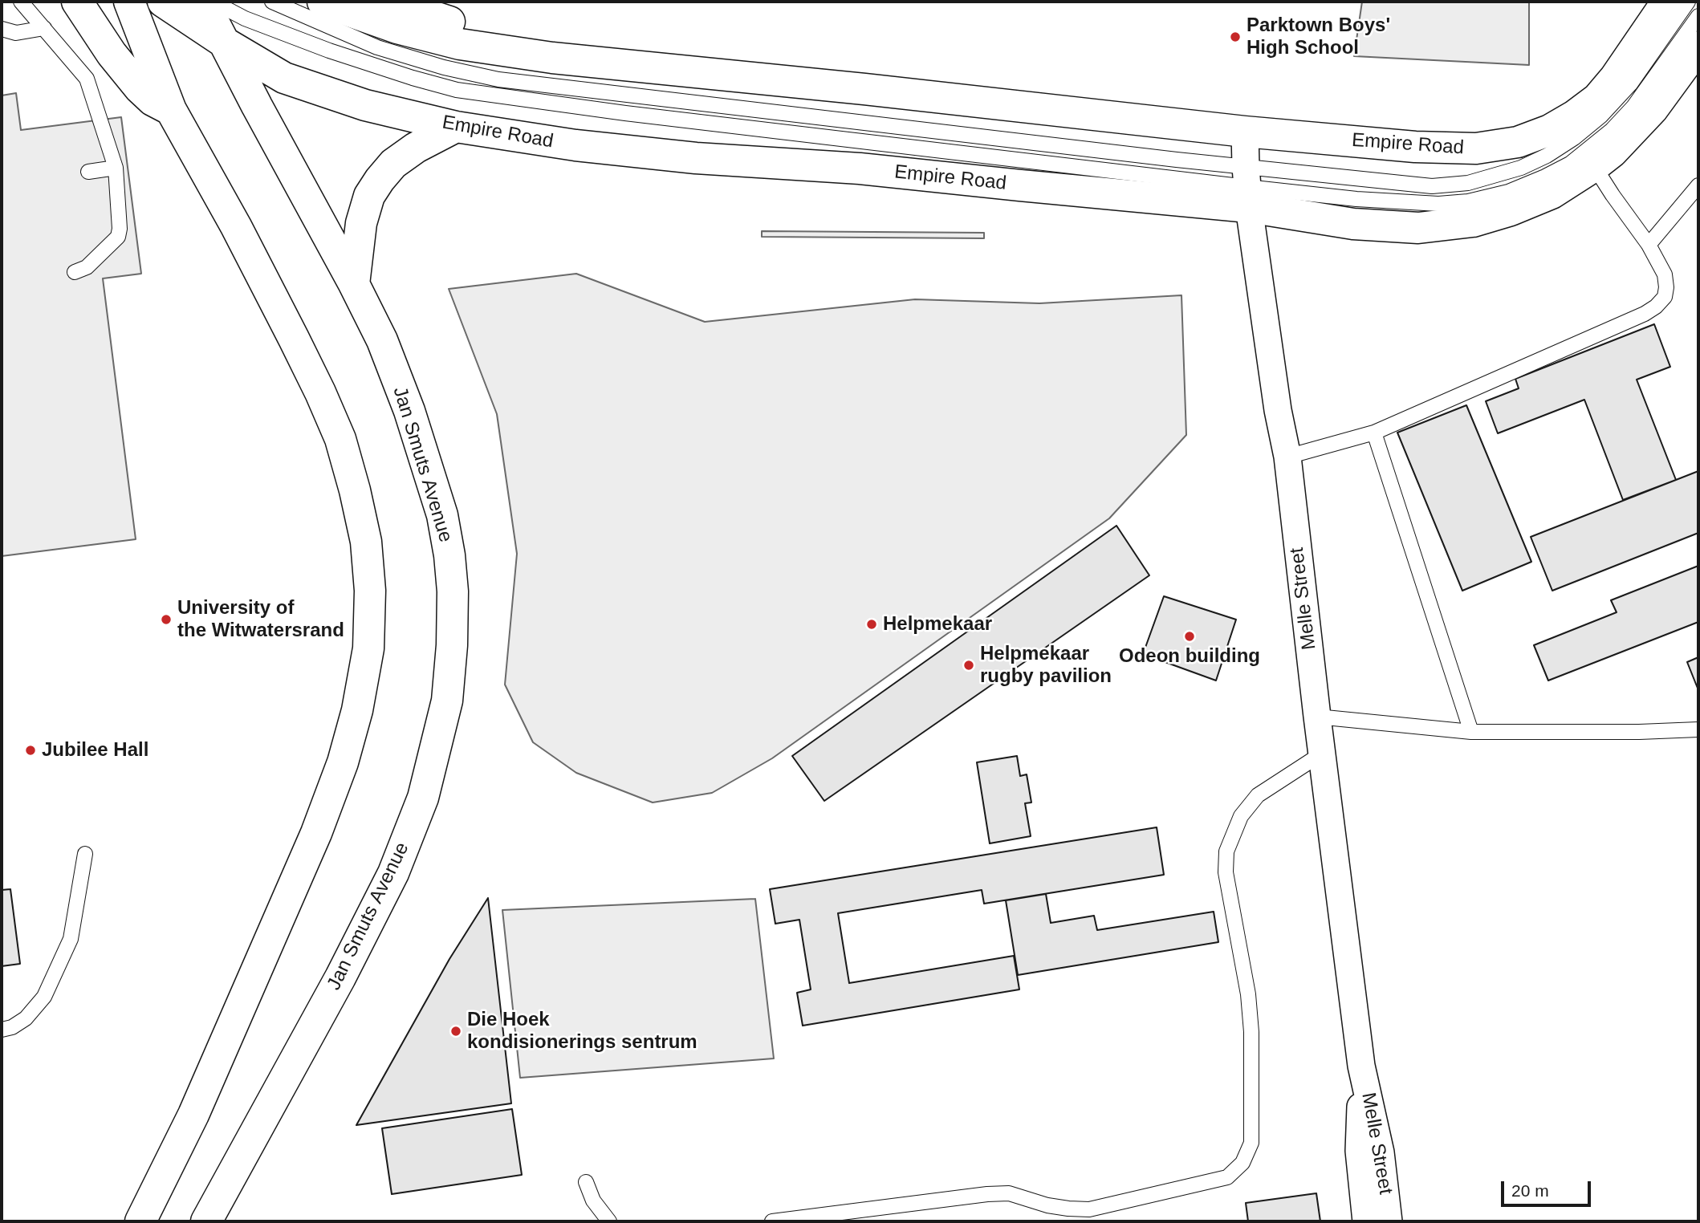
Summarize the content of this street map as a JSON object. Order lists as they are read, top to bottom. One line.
{"streets":{"main road":["Empire Road","Jan Smuts Avenue"],"street":["Melle Street"]},"crossings":[["Empire Road","Jan Smuts Avenue"],["Empire Road","Melle Street"]],"places":["Parktown Boys' High School","University of the Witwatersrand","Helpmekaar","Odeon building","Helpmekaar rugby pavilion","Jubilee Hall","Die Hoek kondisionerings sentrum"],"scale_bar":"20 m"}
